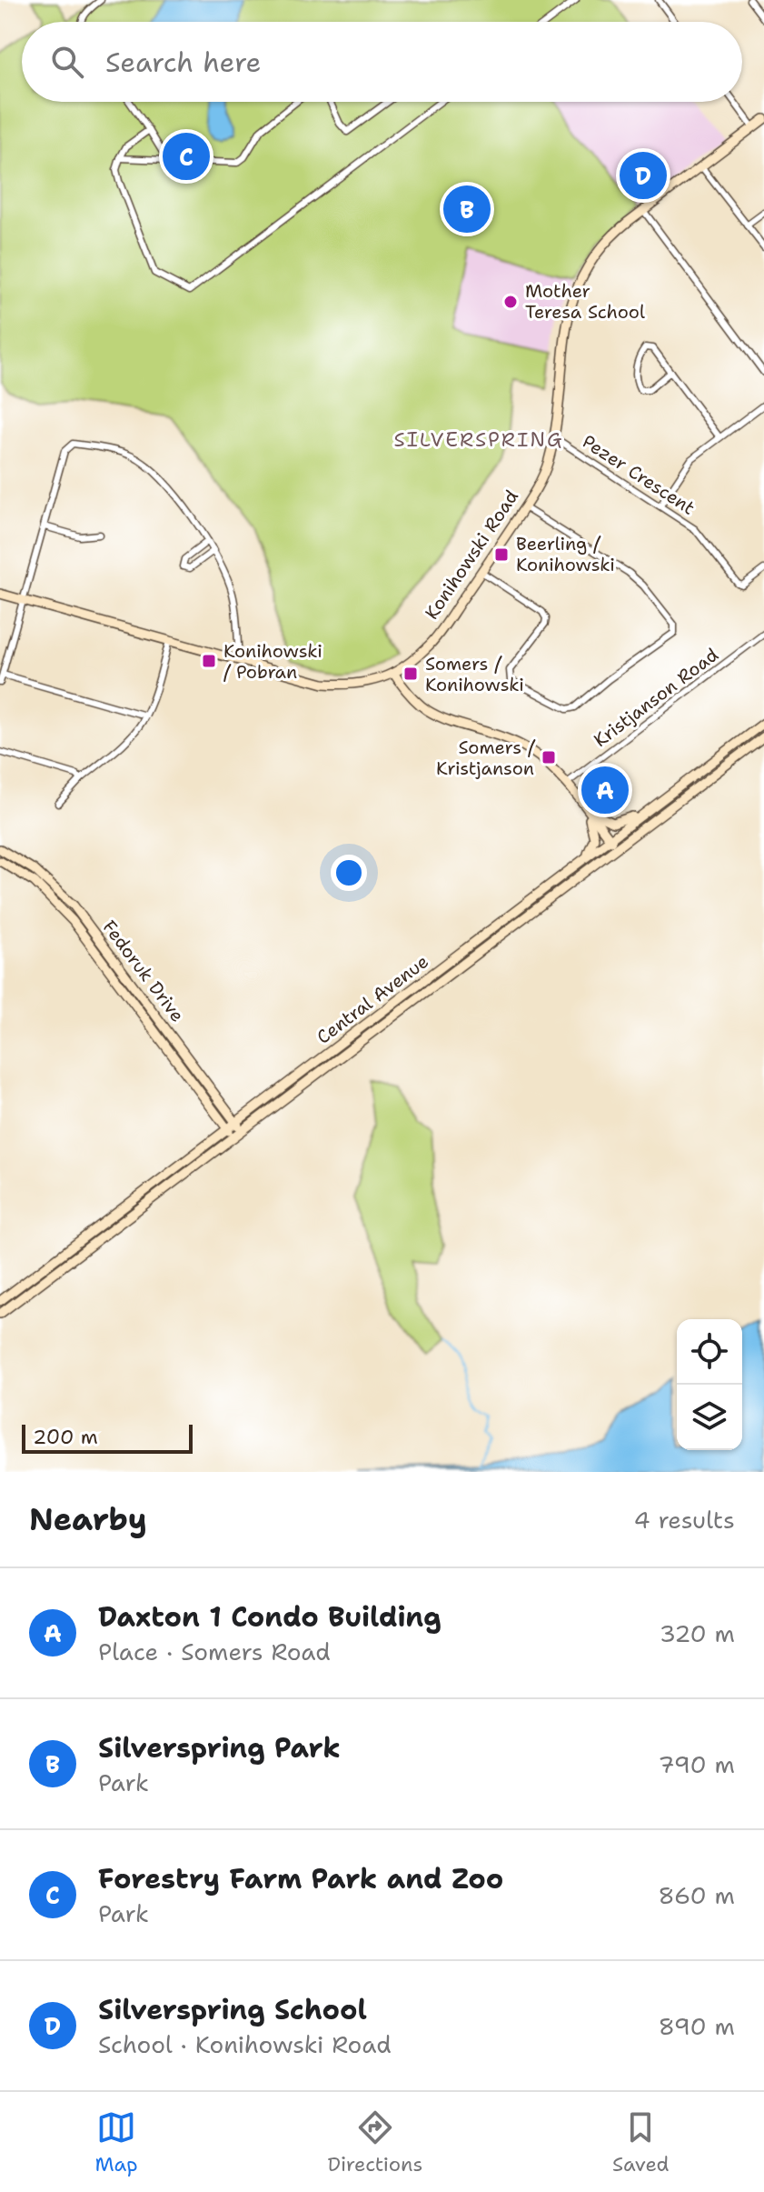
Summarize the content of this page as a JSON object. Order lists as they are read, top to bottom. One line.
{"streets":{"main road":["Konihowski Road","Fedoruk Drive","Central Avenue"],"street":["Pezer Crescent","Kristjanson Road"]},"crossings":[["Pezer Crescent","Konihowski Road"],["Fedoruk Drive","Central Avenue"]],"districts":["SILVERSPRING"],"places":{"other":["Mother Teresa School"],"transit":["Beerling / Konihowski","Konihowski / Pobran","Somers / Konihowski","Somers / Kristjanson"]},"scale_bar":"200 m","page":{"search":"Search here","pins":["C","D","B","A"],"scale":"200 m","heading":["Nearby","4 results"],"list":[{"mark":"A","name":"Daxton 1 Condo Building","note":"Place · Somers Road","value":"320 m"},{"mark":"B","name":"Silverspring Park","note":"Park","value":"790 m"},{"mark":"C","name":"Forestry Farm Park and Zoo","note":"Park","value":"860 m"},{"mark":"D","name":"Silverspring School","note":"School · Konihowski Road","value":"890 m"}],"nav":["Map","Directions","Saved"]}}
